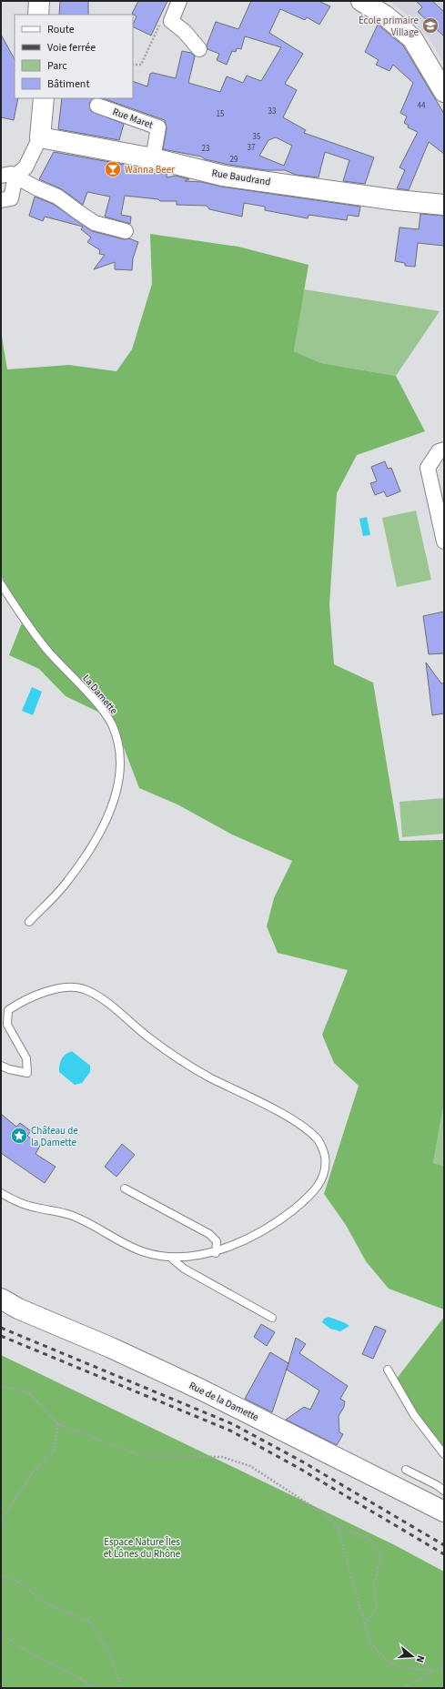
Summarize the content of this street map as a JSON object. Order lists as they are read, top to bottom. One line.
{"streets":{"street":["Rue Maret","Rue Baudrand","Rue de la Damette"],"lane":["La Damette"]},"crossings":[["Rue Maret","Rue Baudrand"]],"parks":["Espace Nature Îles et Lônes du Rhône"],"places":{"school or university":["École primaire Village"],"bar":["Wanna Beer"],"place":["Château de la Damette"]},"house_numbers":["44","33","15","35","37","23","29"],"legend":["Route","Voie ferrée","Parc","Bâtiment"],"north":"right"}
